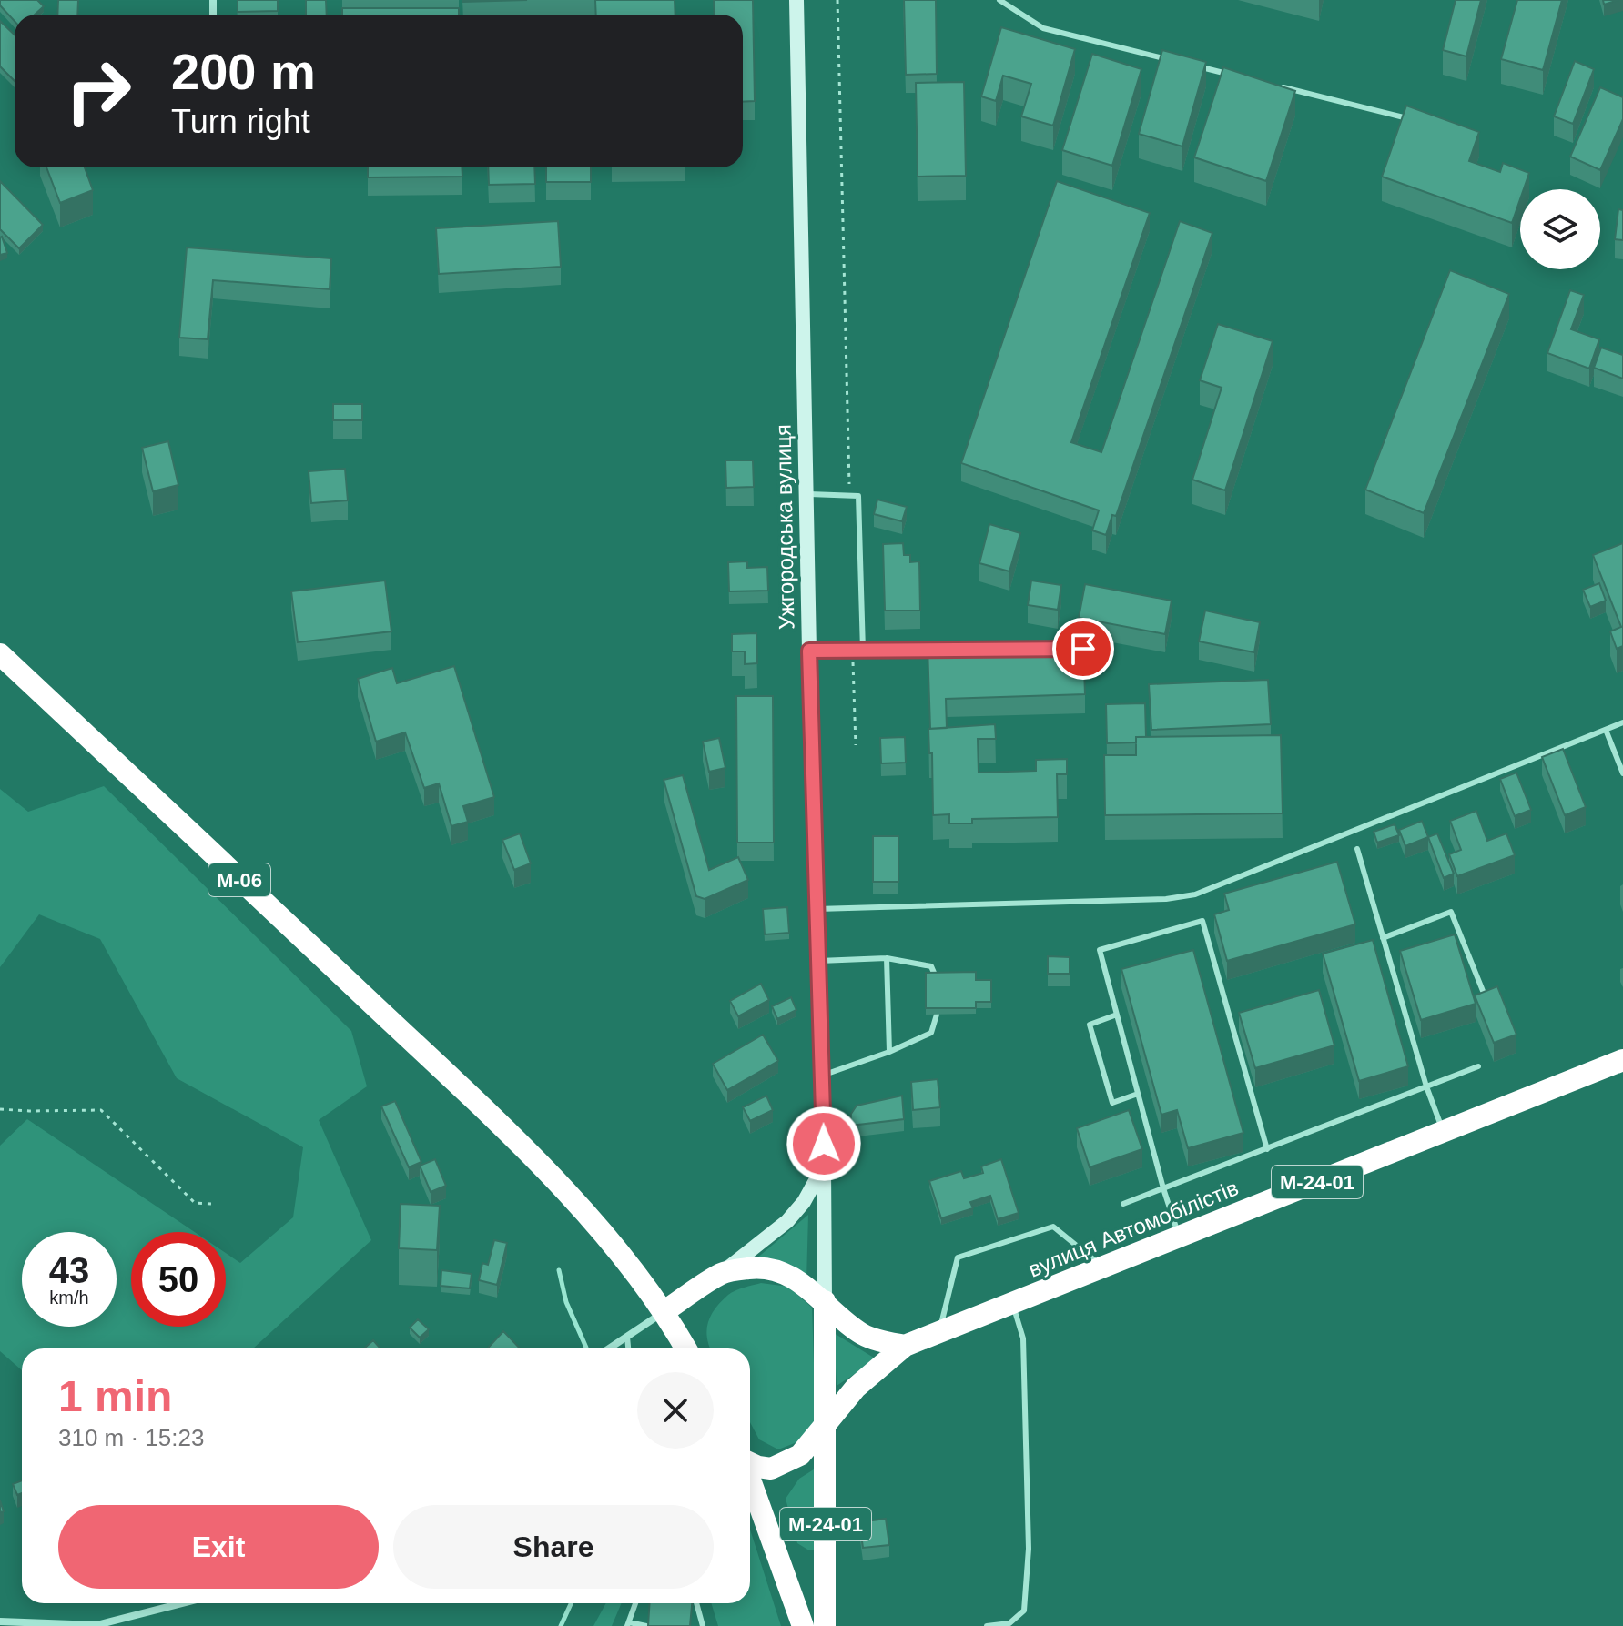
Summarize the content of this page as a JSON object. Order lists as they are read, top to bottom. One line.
{"streets":{"highway":["М-06","М-24-01","вулиця Автомобілістів"],"main road":["Ужгородська вулиця"]},"crossings":[["М-24-01","вулиця Автомобілістів"]],"page":{"turn":["200 m","Turn right"],"speed":"43 km/h","limit":"50","heading":["1 min","310 m · 15:23"],"buttons":["Exit","Share"]}}
